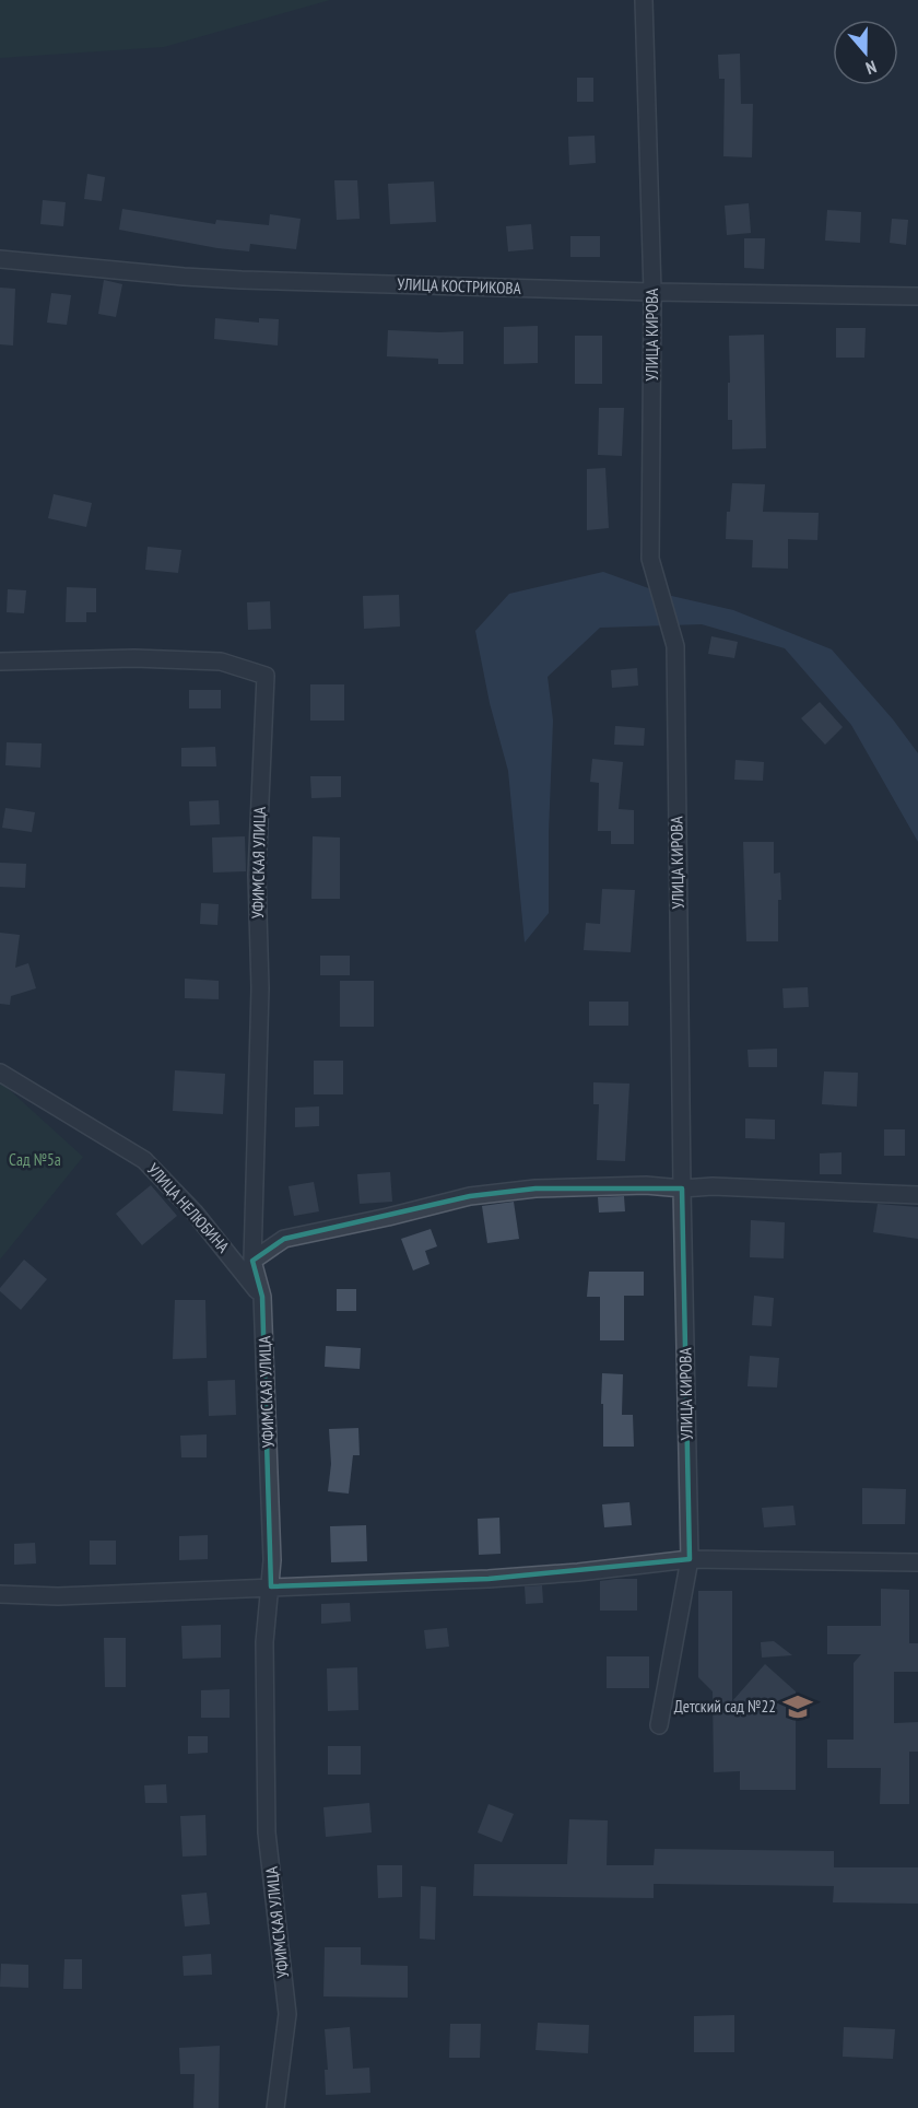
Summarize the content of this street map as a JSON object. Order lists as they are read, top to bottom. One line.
{"streets":{"street":["УЛИЦА КОСТРИКОВА","УЛИЦА КИРОВА","УФИМСКАЯ УЛИЦА","УЛИЦА НЕЛЮБИНА"]},"crossings":[["УЛИЦА КОСТРИКОВА","УЛИЦА КИРОВА"],["УФИМСКАЯ УЛИЦА","УЛИЦА НЕЛЮБИНА"]],"parks":["Сад №5а"],"places":{"school or university":["Детский сад №22"]},"north":"bottom"}
